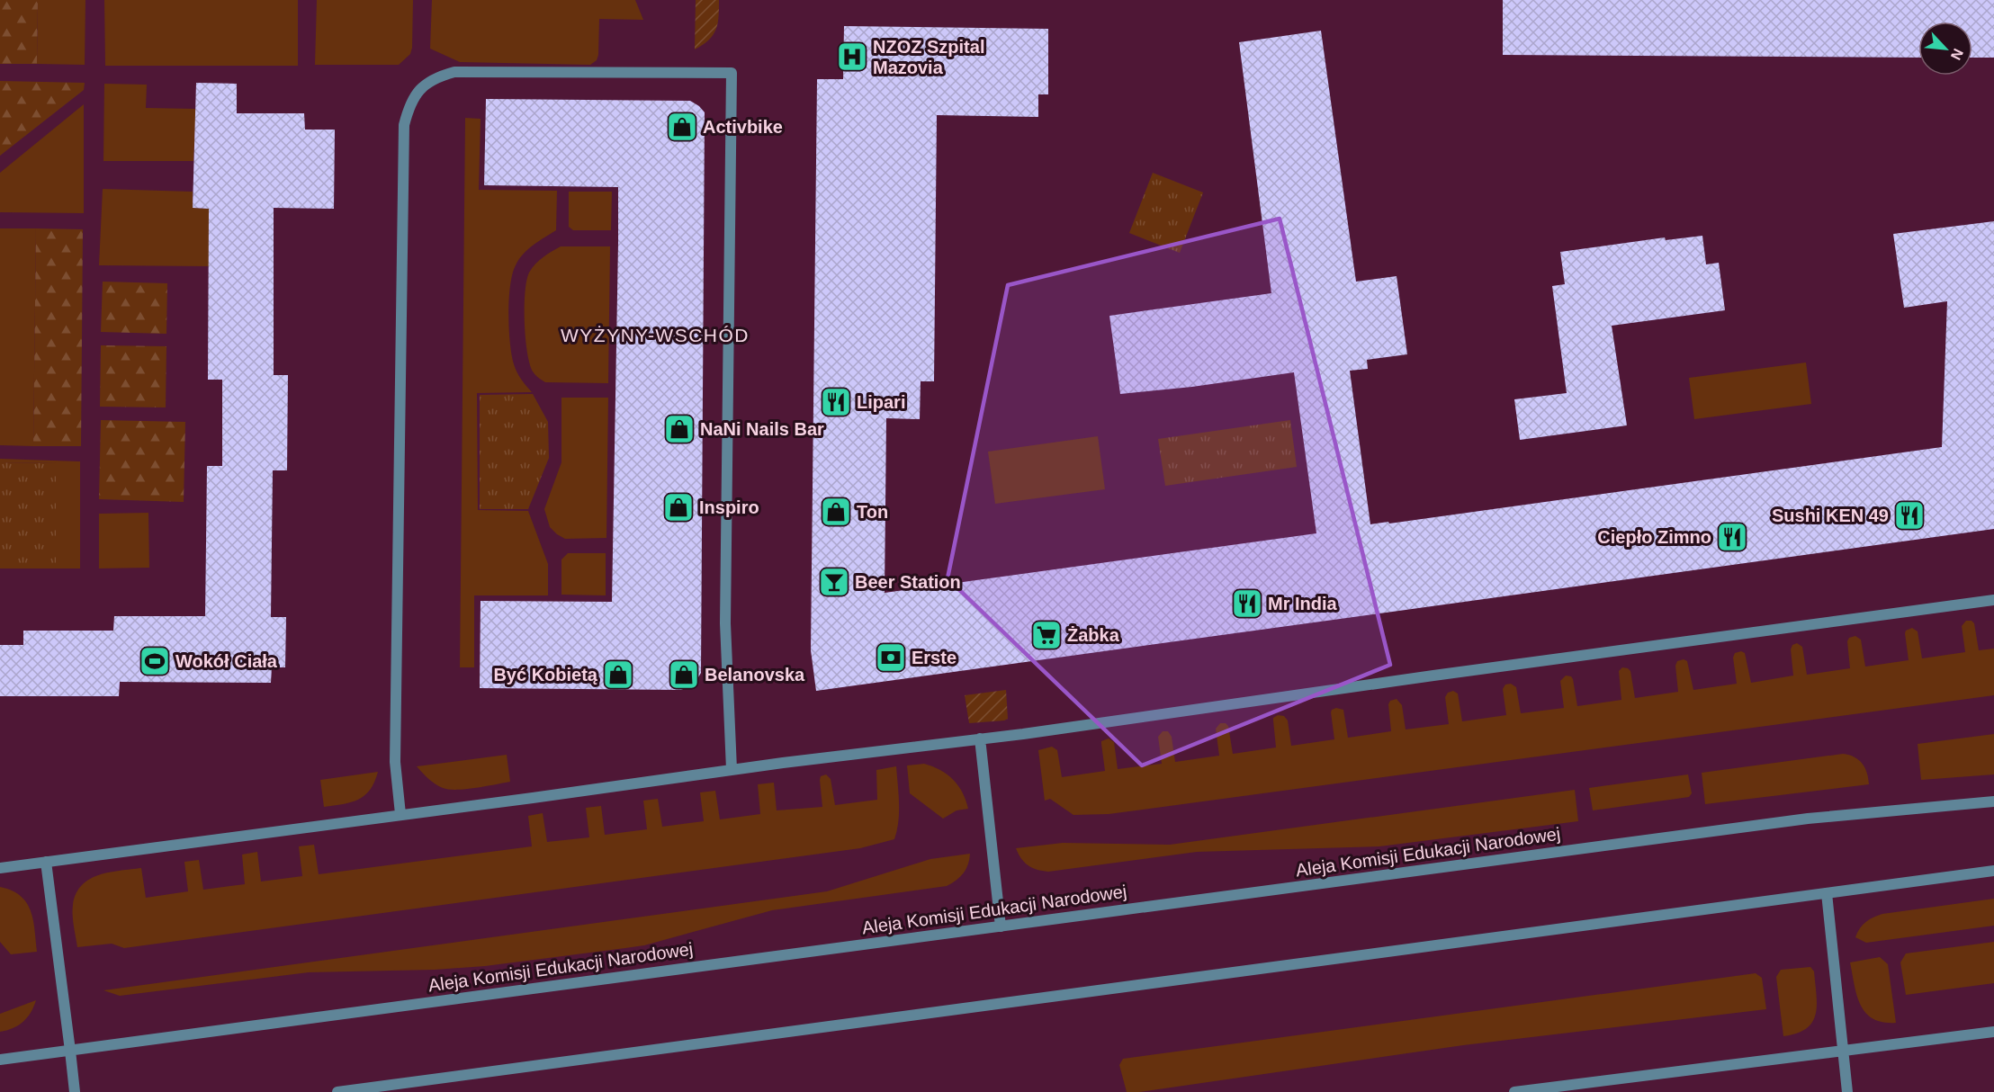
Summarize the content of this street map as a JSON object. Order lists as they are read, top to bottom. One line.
{"streets":{"street":["Aleja Komisji Edukacji Narodowej"]},"districts":["WYŻYNY-WSCHÓD"],"places":{"hospital":["NZOZ Szpital Mazovia"],"shop":["Activbike","NaNi Nails Bar","Inspiro","Ton","Być Kobietą","Belanovska"],"restaurant":["Lipari","Sushi KEN 49","Ciepło Zimno","Mr India"],"bar":["Beer Station"],"supermarket":["Żabka"],"bank":["Erste"],"sports":["Wokół Ciała"]},"north":"bottom right"}
